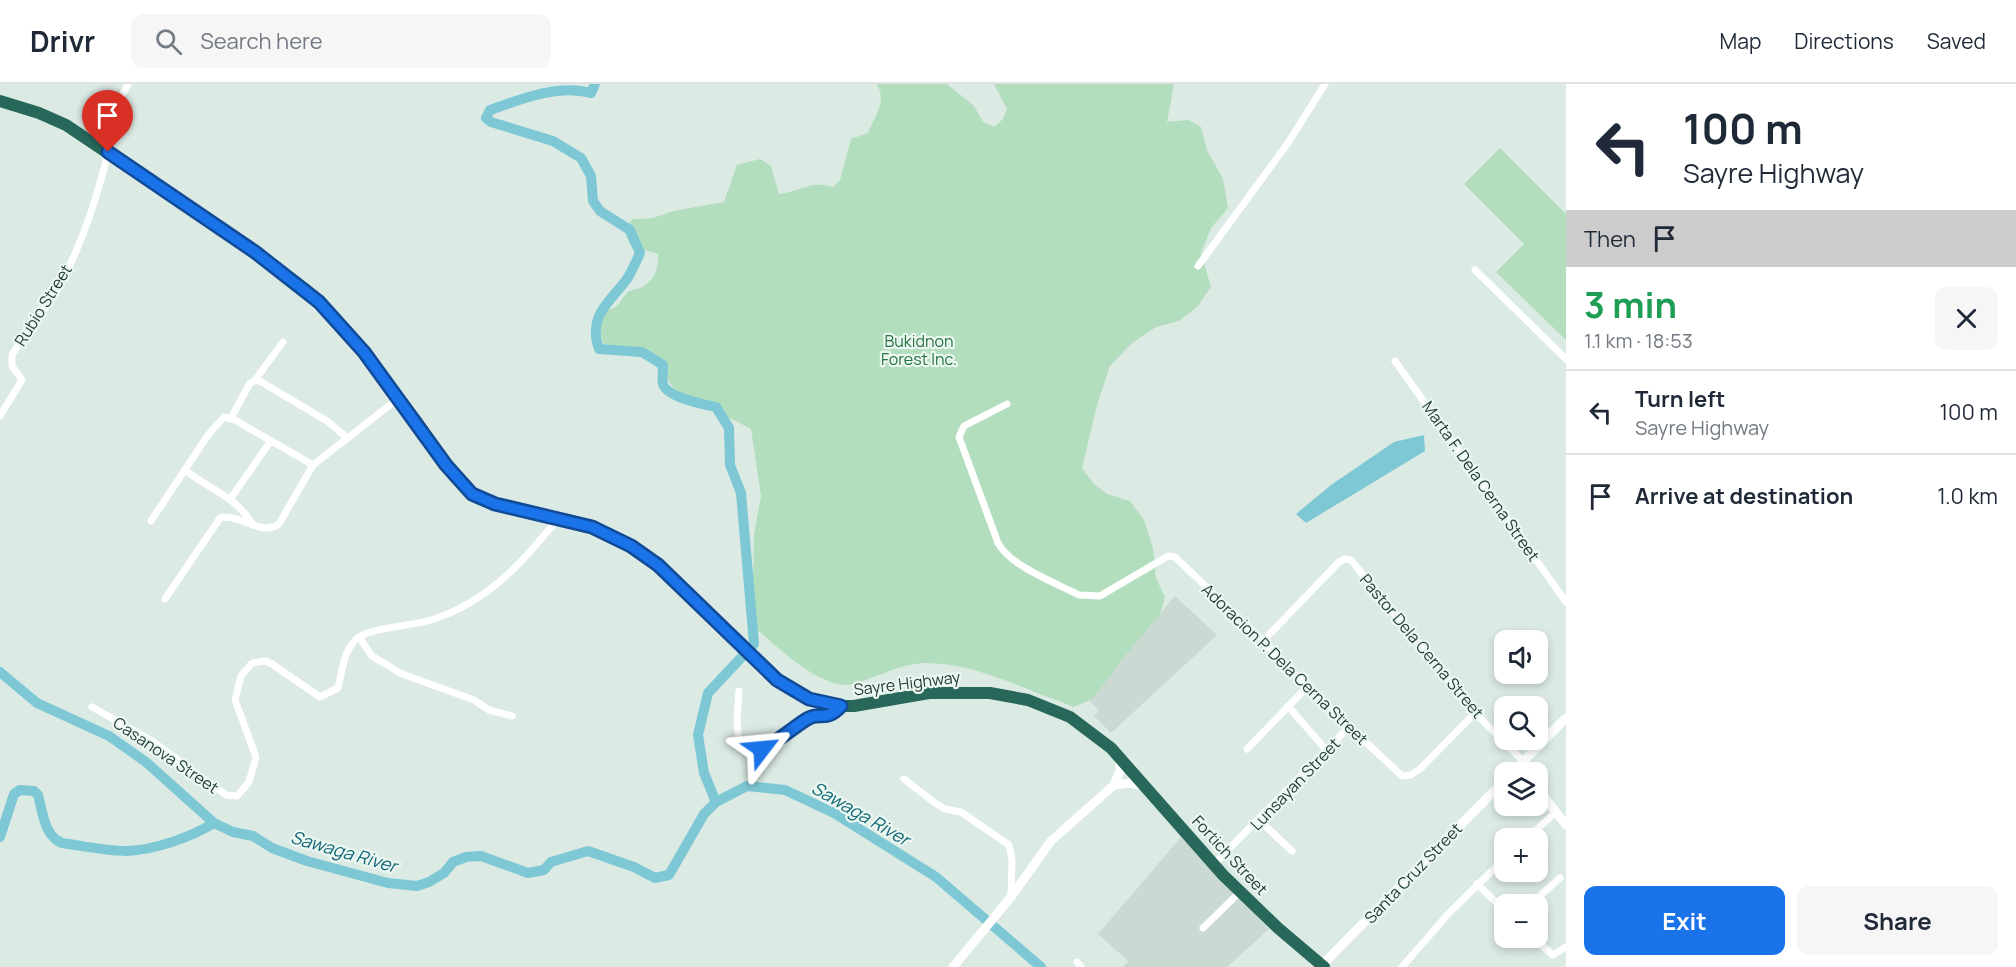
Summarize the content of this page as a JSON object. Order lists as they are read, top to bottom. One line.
{"streets":{"highway":["Sayre Highway","Fortich Street"],"street":["Rubio Street","Marta F. Dela Cerna Street","Pastor Dela Cerna Street","Adoracion P. Dela Cerna Street","Casanova Street","Lunsayan Street","Santa Cruz Street"]},"crossings":[["Rubio Street","Sayre Highway"],["Pastor Dela Cerna Street","Adoracion P. Dela Cerna Street"],["Adoracion P. Dela Cerna Street","Lunsayan Street"],["Sayre Highway","Fortich Street"],["Lunsayan Street","Fortich Street"],["Fortich Street","Santa Cruz Street"]],"water":["Sawaga River"],"parks":["Bukidnon Forest Inc."],"page":{"header":"Drivr","search":"Search here","nav":["Map","Directions","Saved"],"turn":["100 m","Sayre Highway"],"then":"Then","heading":["3 min","1.1 km · 18:53"],"list":[{"name":"Turn left","note":"Sayre Highway","value":"100 m"},{"name":"Arrive at destination","value":"1.0 km"}],"map_buttons":["+","−"],"buttons":["Exit","Share"]}}
